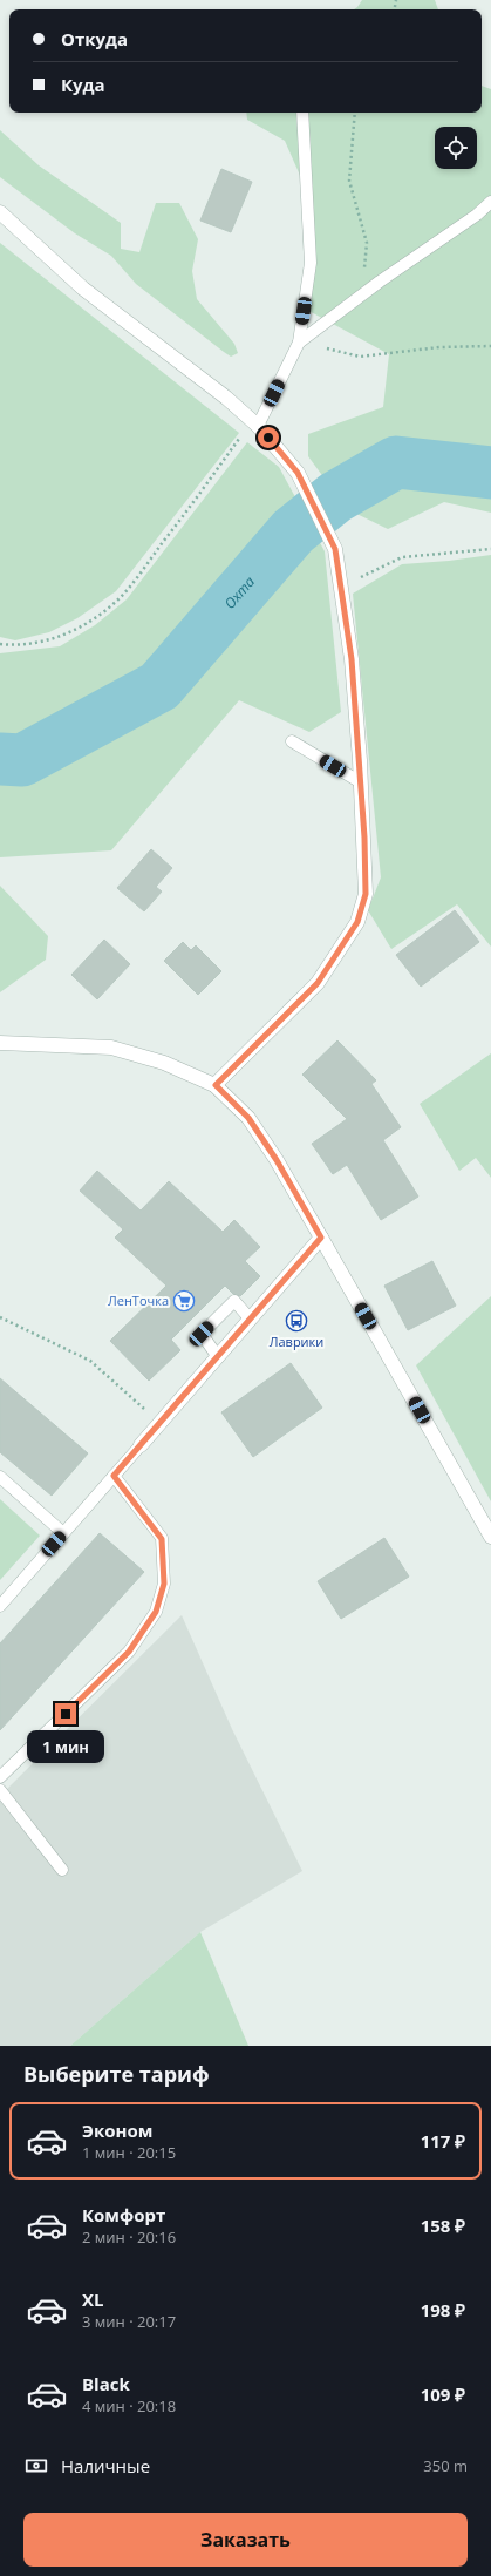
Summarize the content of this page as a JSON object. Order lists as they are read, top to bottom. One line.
{"water":["Охта"],"places":{"supermarket":["ЛенТочка"],"bus stop":["Лаврики"]},"page":{"banner":["Откуда","Куда"],"bubble":"1 мин","heading":"Выберите тариф","list":[{"name":"Эконом","note":"1 мин · 20:15","value":"117 ₽"},{"name":"Комфорт","note":"2 мин · 20:16","value":"158 ₽"},{"name":"XL","note":"3 мин · 20:17","value":"198 ₽"},{"name":"Black","note":"4 мин · 20:18","value":"109 ₽"}],"pay":["Наличные","350 m"],"buttons":"Заказать"}}
